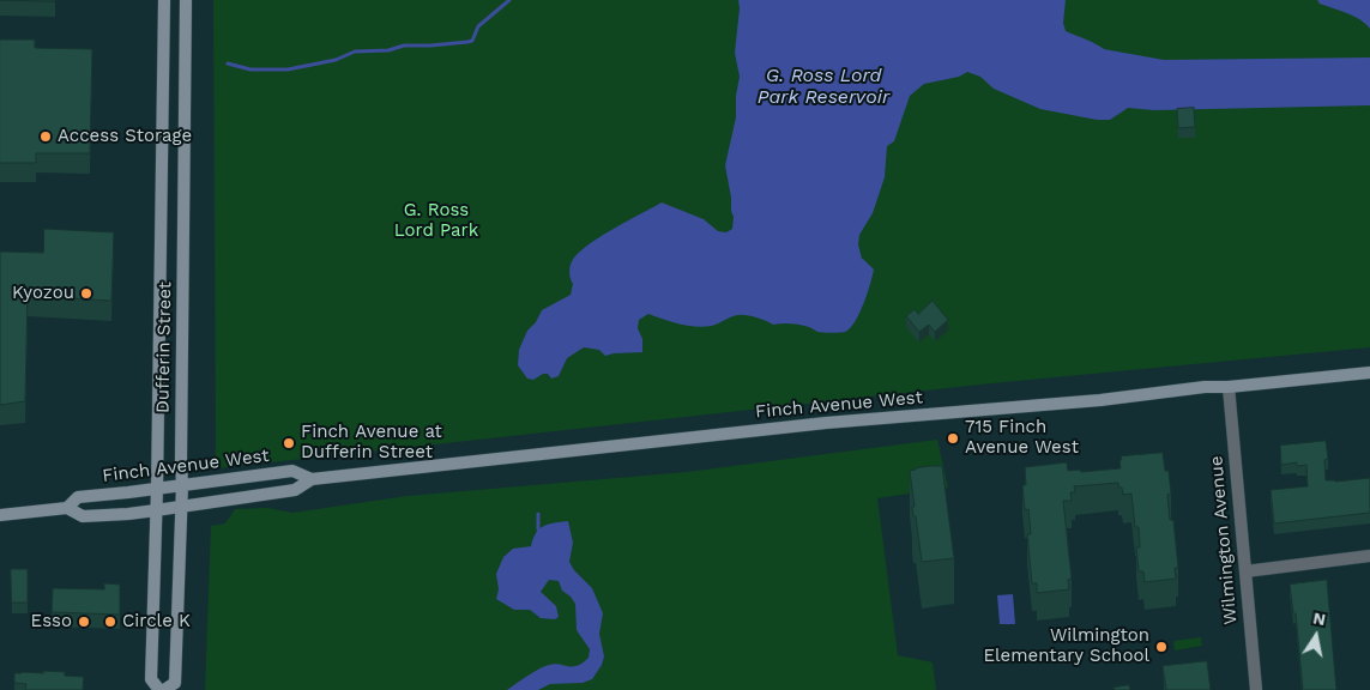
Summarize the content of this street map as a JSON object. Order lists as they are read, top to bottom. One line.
{"streets":{"main road":["Dufferin Street","Finch Avenue West"],"street":["Wilmington Avenue"]},"crossings":[["Dufferin Street","Finch Avenue West"],["Finch Avenue West","Wilmington Avenue"]],"water":["G. Ross Lord Park Reservoir"],"parks":["G. Ross Lord Park"],"places":["Access Storage","Kyozou","715 Finch Avenue West","Finch Avenue at Dufferin Street","Esso","Circle K","Wilmington Elementary School"],"north":"top"}
